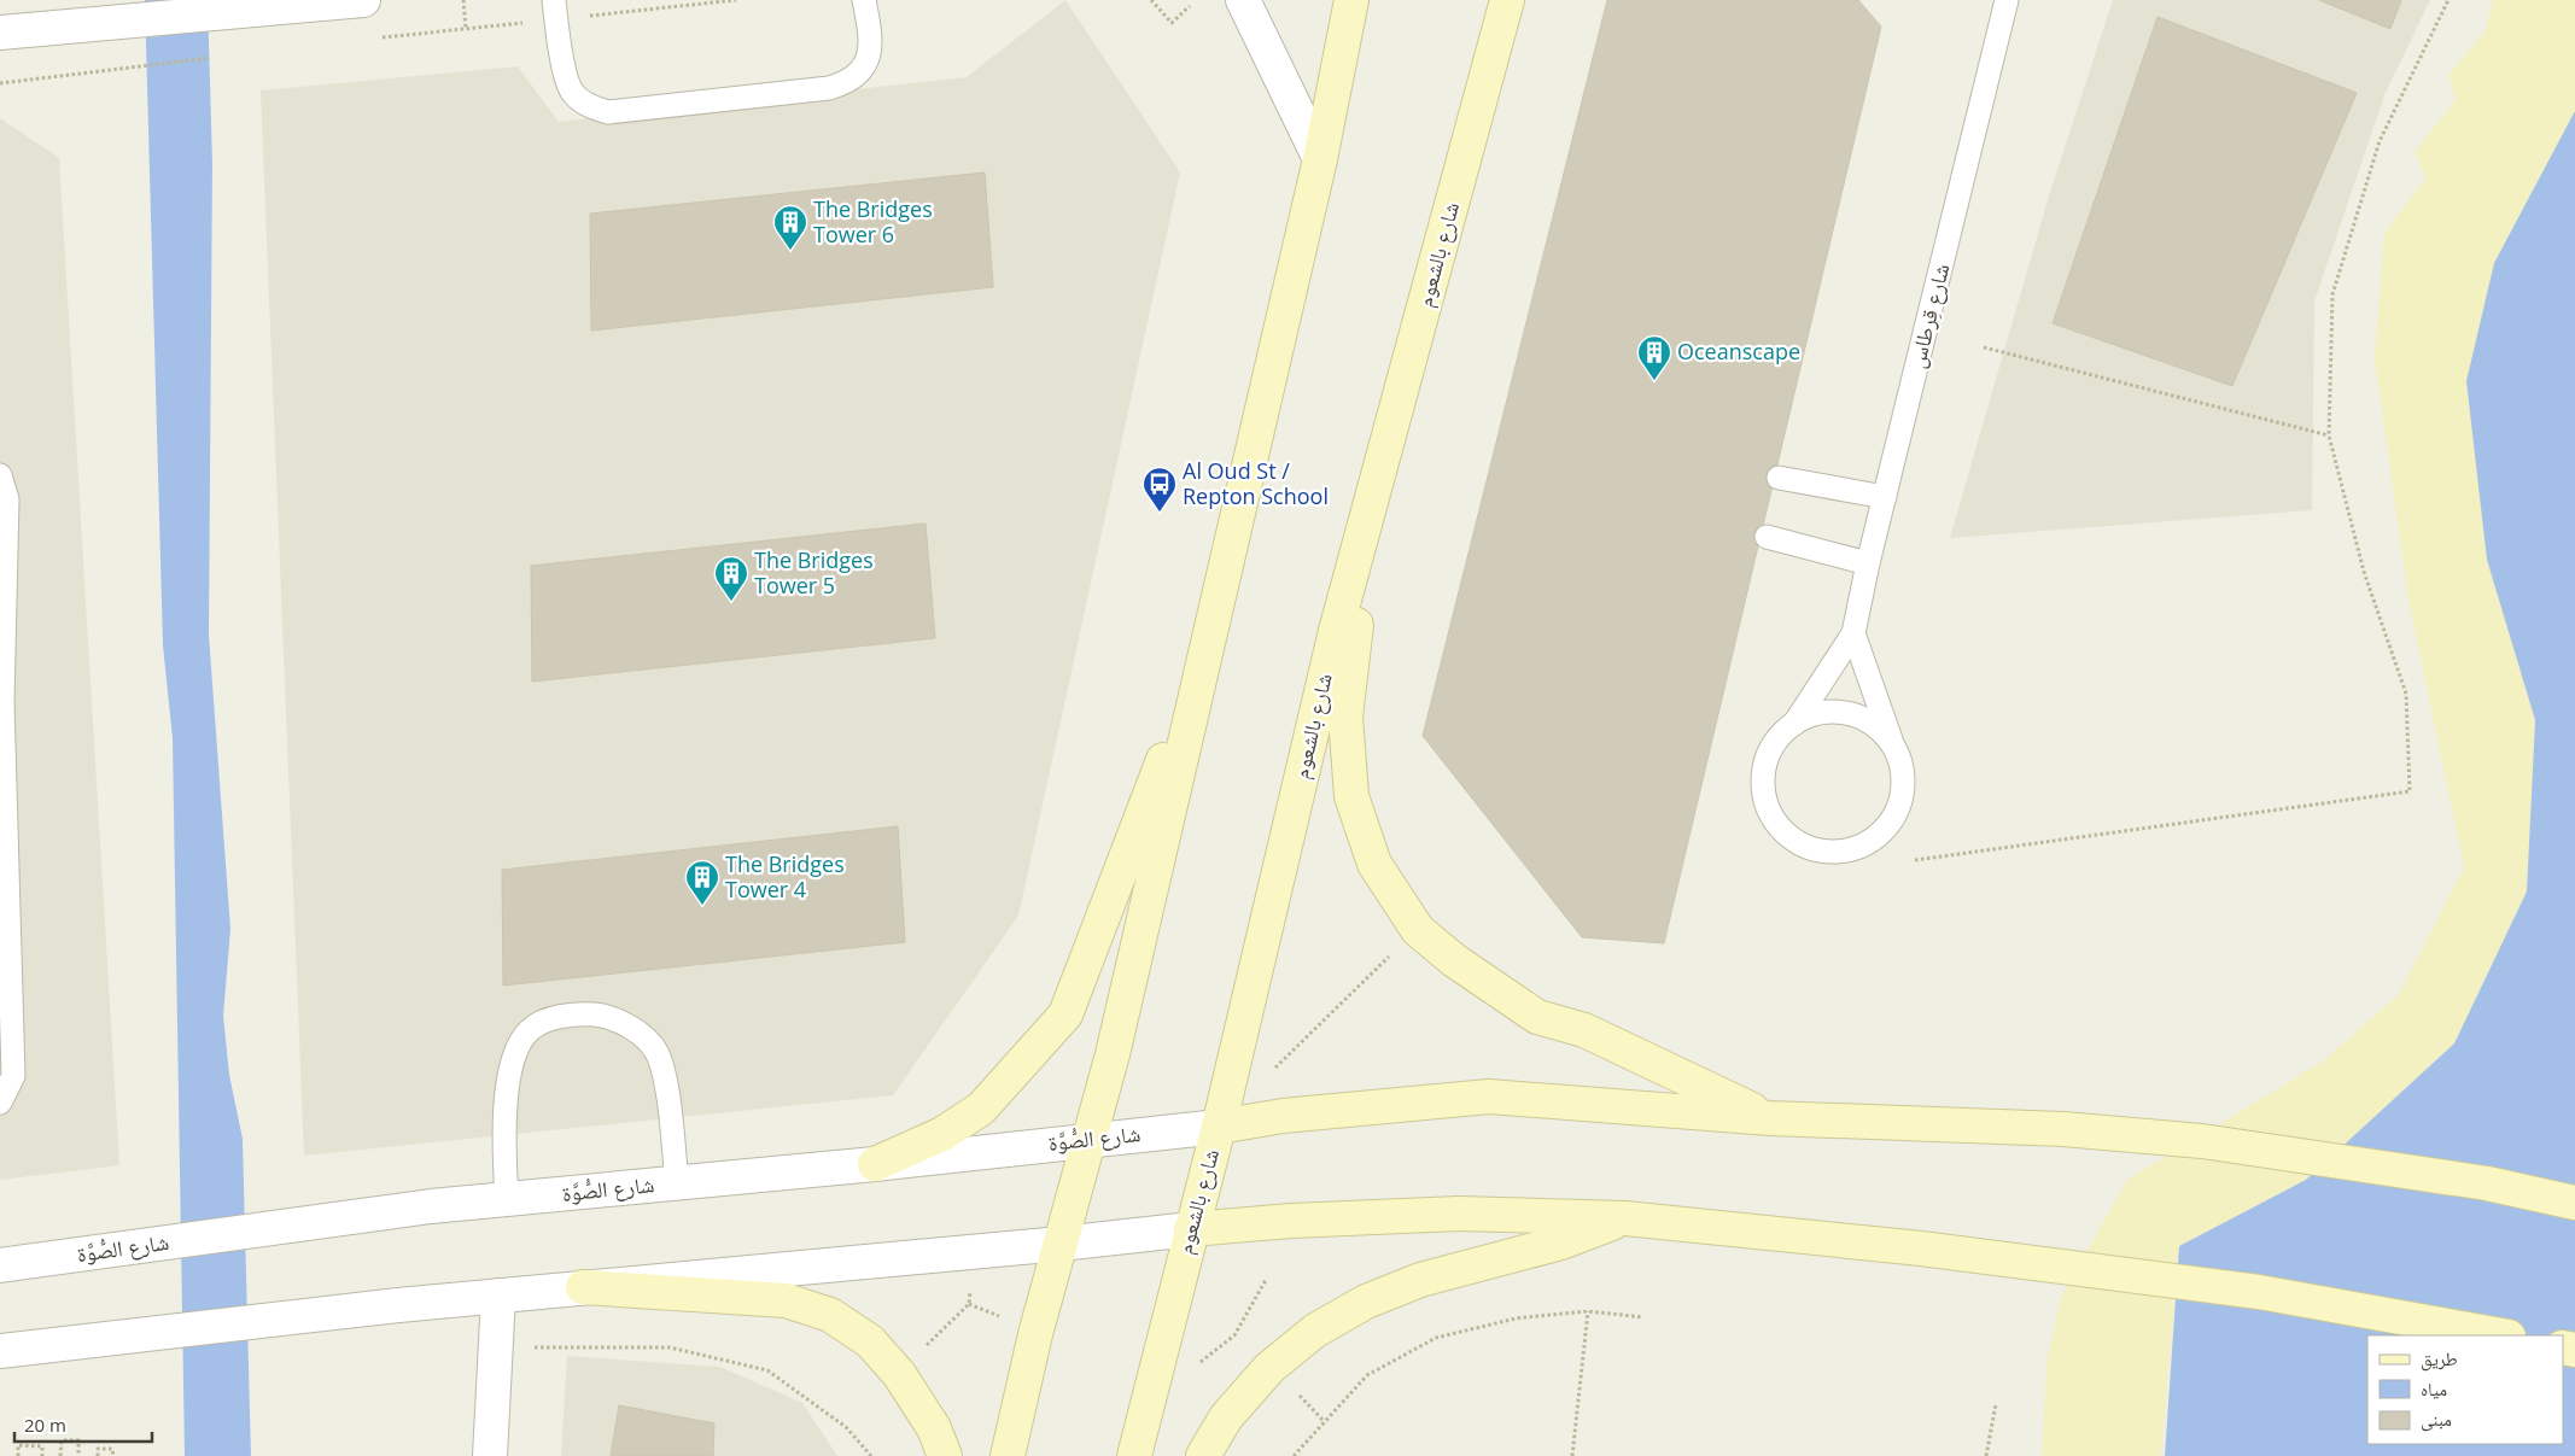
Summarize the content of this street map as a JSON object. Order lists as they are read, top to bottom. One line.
{"streets":{"main road":["شارع بالشعوم"],"street":["شارع الصُّوَّة"],"lane":["شارع قِرطاس"]},"crossings":[["شارع بالشعوم","شارع الصُّوَّة"]],"places":{"building":["The Bridges Tower 6","Oceanscape","The Bridges Tower 5","The Bridges Tower 4"],"bus stop":["Al Oud St / Repton School"]},"legend":["طريق","مياه","مبنى"],"scale_bar":"20 m"}
